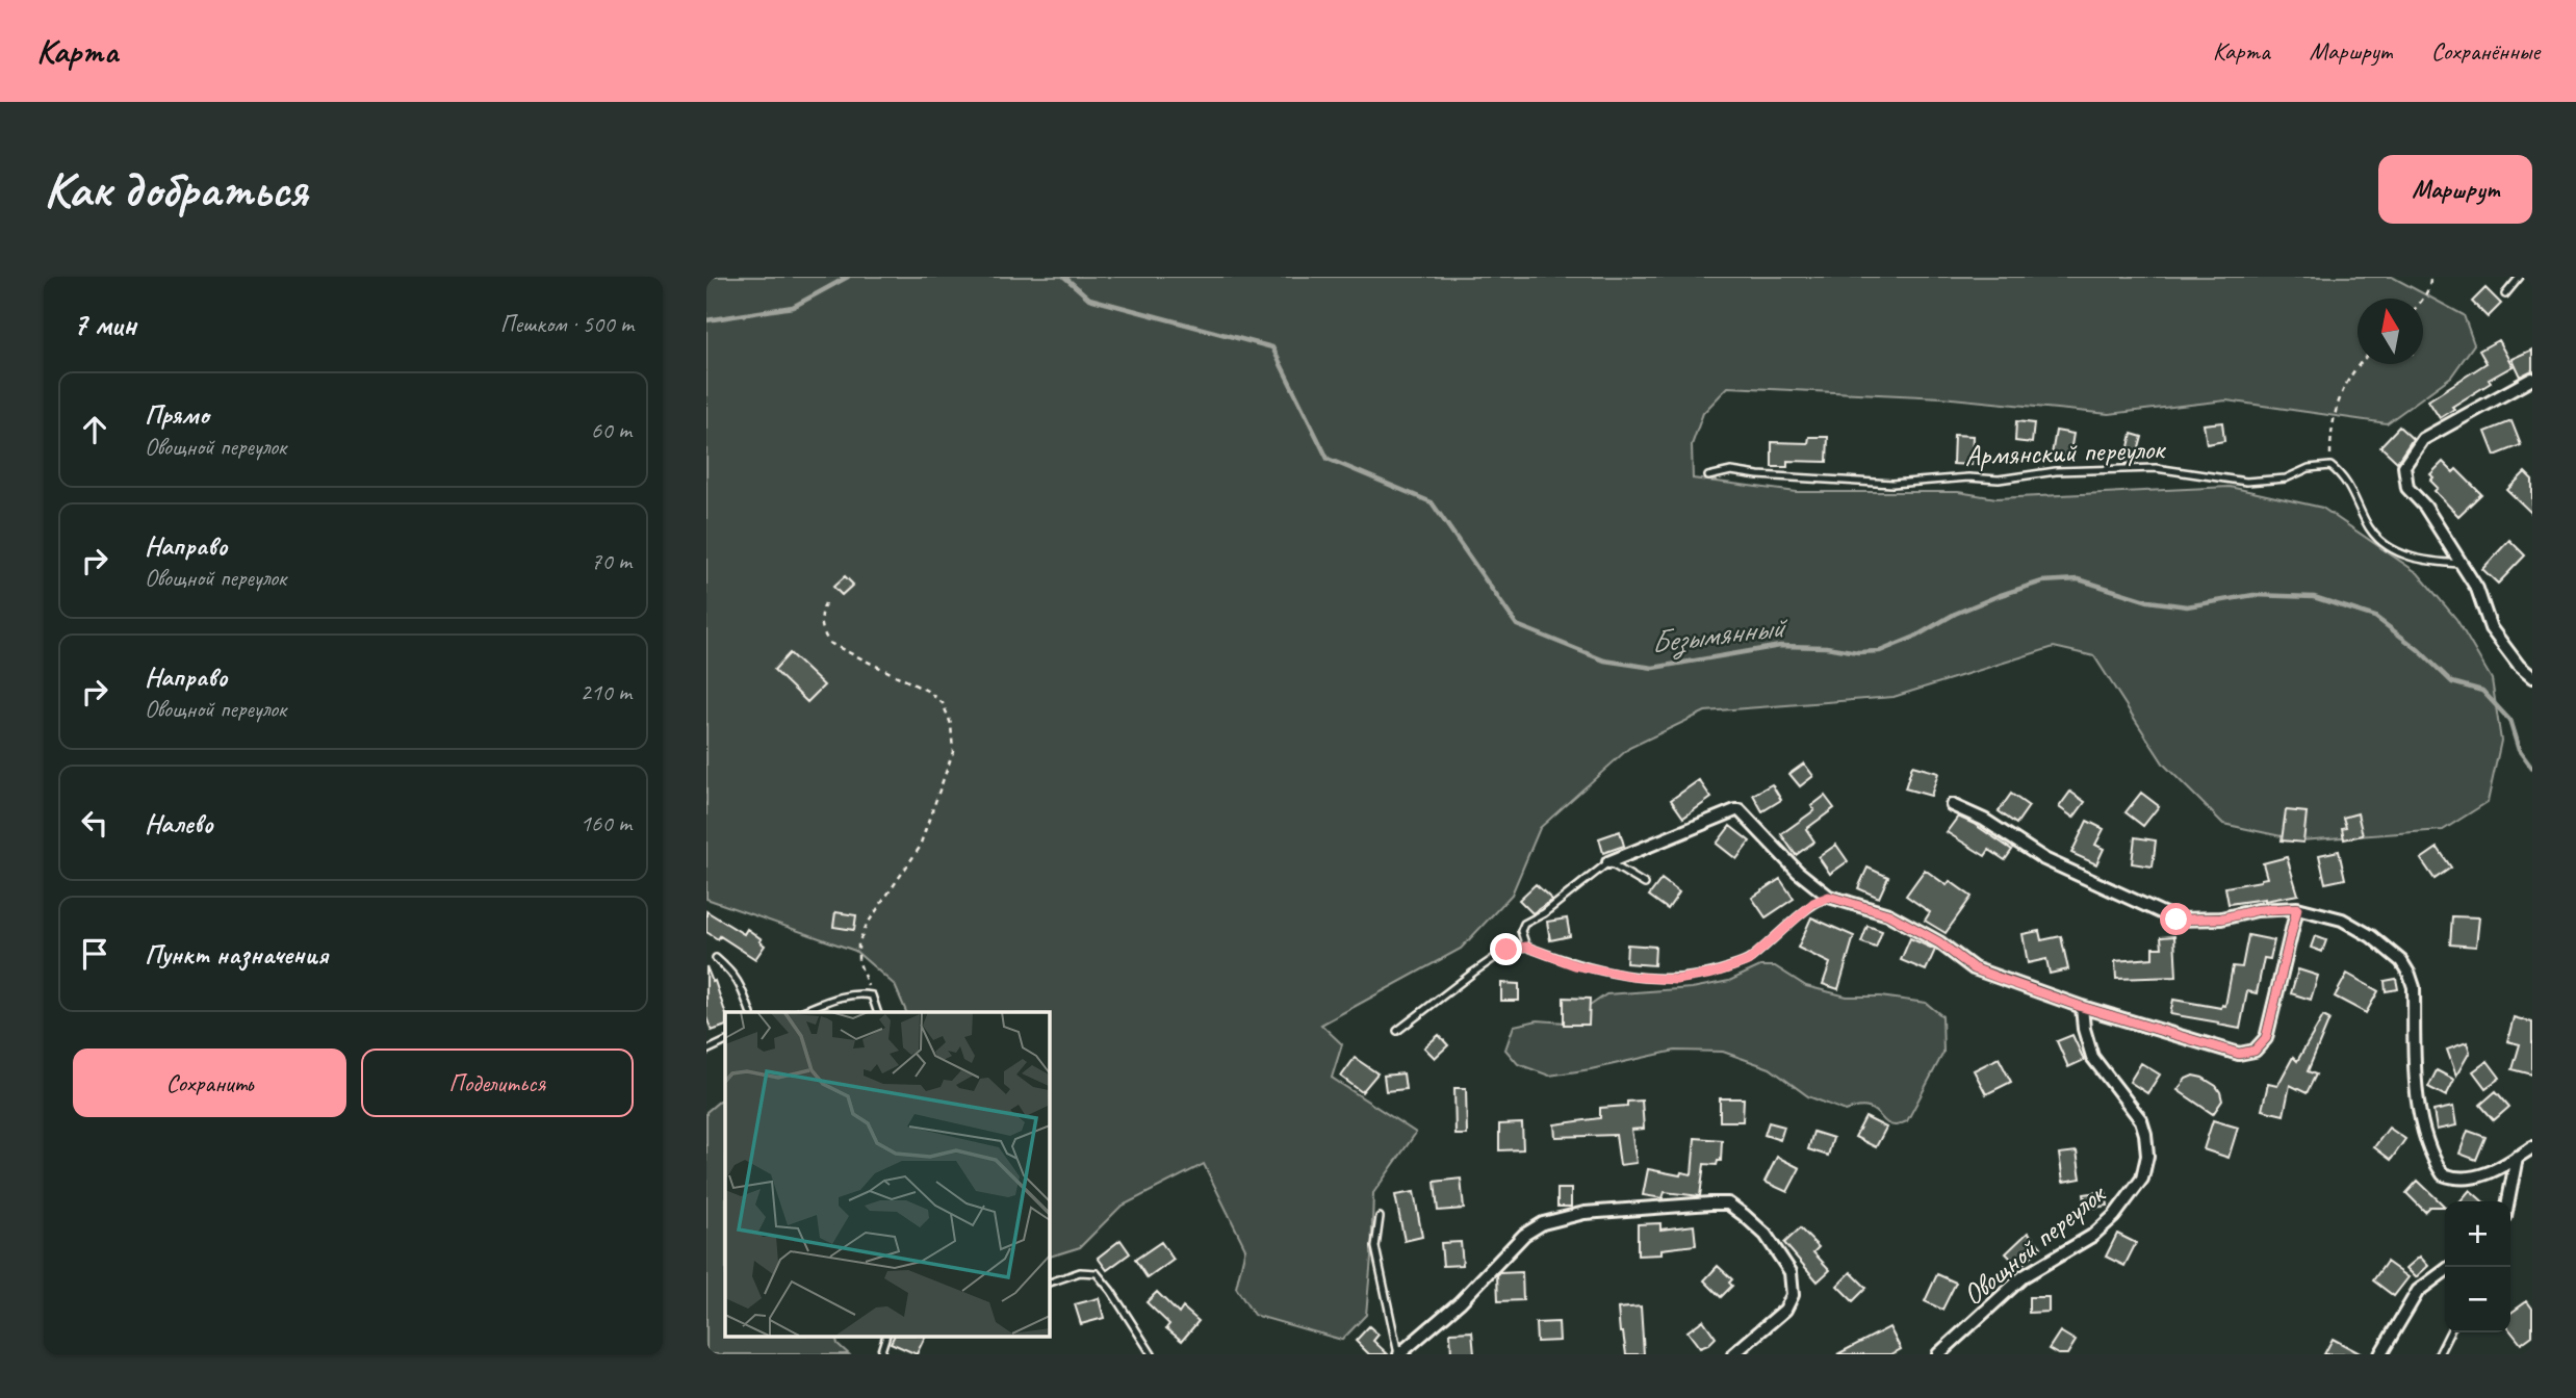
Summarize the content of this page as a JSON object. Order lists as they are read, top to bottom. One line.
{"streets":{"street":["Овощной переулок"],"lane":["Армянский переулок"]},"water":["Безымянный"],"north":"top","page":{"header":"Карта","nav":["Карта","Маршрут","Сохранённые"],"buttons":["Маршрут",["Сохранить","Поделиться"]],"title":"Как добраться","heading":["7 мин","Пешком · 500 m"],"list":[["Прямо","Овощной переулок","60 m"],["Направо","Овощной переулок","70 m"],["Направо","Овощной переулок","210 m"],["Налево","160 m"],"Пункт назначения"],"map_buttons":["+","−"]}}
